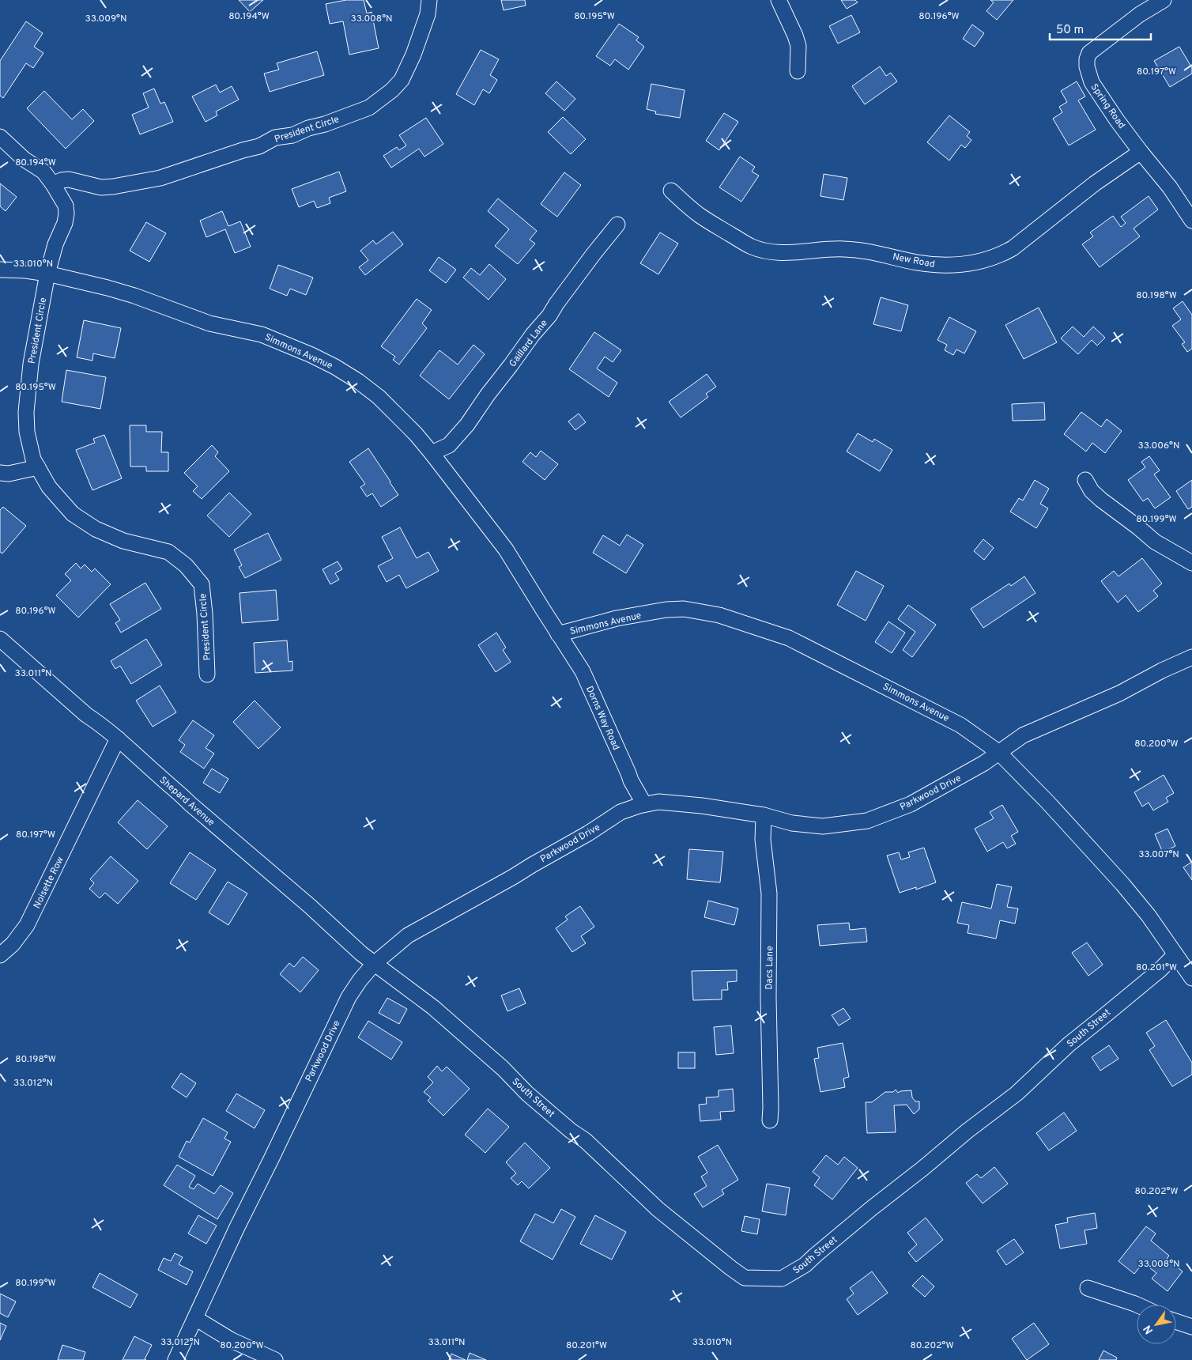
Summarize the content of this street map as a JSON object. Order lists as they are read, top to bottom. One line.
{"streets":{"street":["Spring Road","President Circle","New Road","Gaillard Lane","Simmons Avenue","Dorns Way Road","Parkwood Drive","Shepard Avenue","Noisette Row","Dacs Lane","South Street"]},"crossings":[["Spring Road","New Road"],["President Circle","Simmons Avenue"],["Gaillard Lane","Simmons Avenue"],["Simmons Avenue","Dorns Way Road"],["Simmons Avenue","Parkwood Drive"],["Simmons Avenue","South Street"],["Dorns Way Road","Parkwood Drive"],["Parkwood Drive","Shepard Avenue"],["Parkwood Drive","Dacs Lane"],["Parkwood Drive","South Street"],["Shepard Avenue","Noisette Row"],["Shepard Avenue","South Street"]],"scale_bar":"50 m","north":"bottom left","coordinates":["80.196°W","80.194°W","80.195°W","33.009°N","33.008°N","80.197°W","33.010°N","80.198°W","33.006°N","80.199°W","33.011°N","80.200°W","33.007°N","80.201°W","33.012°N","80.202°W"]}
